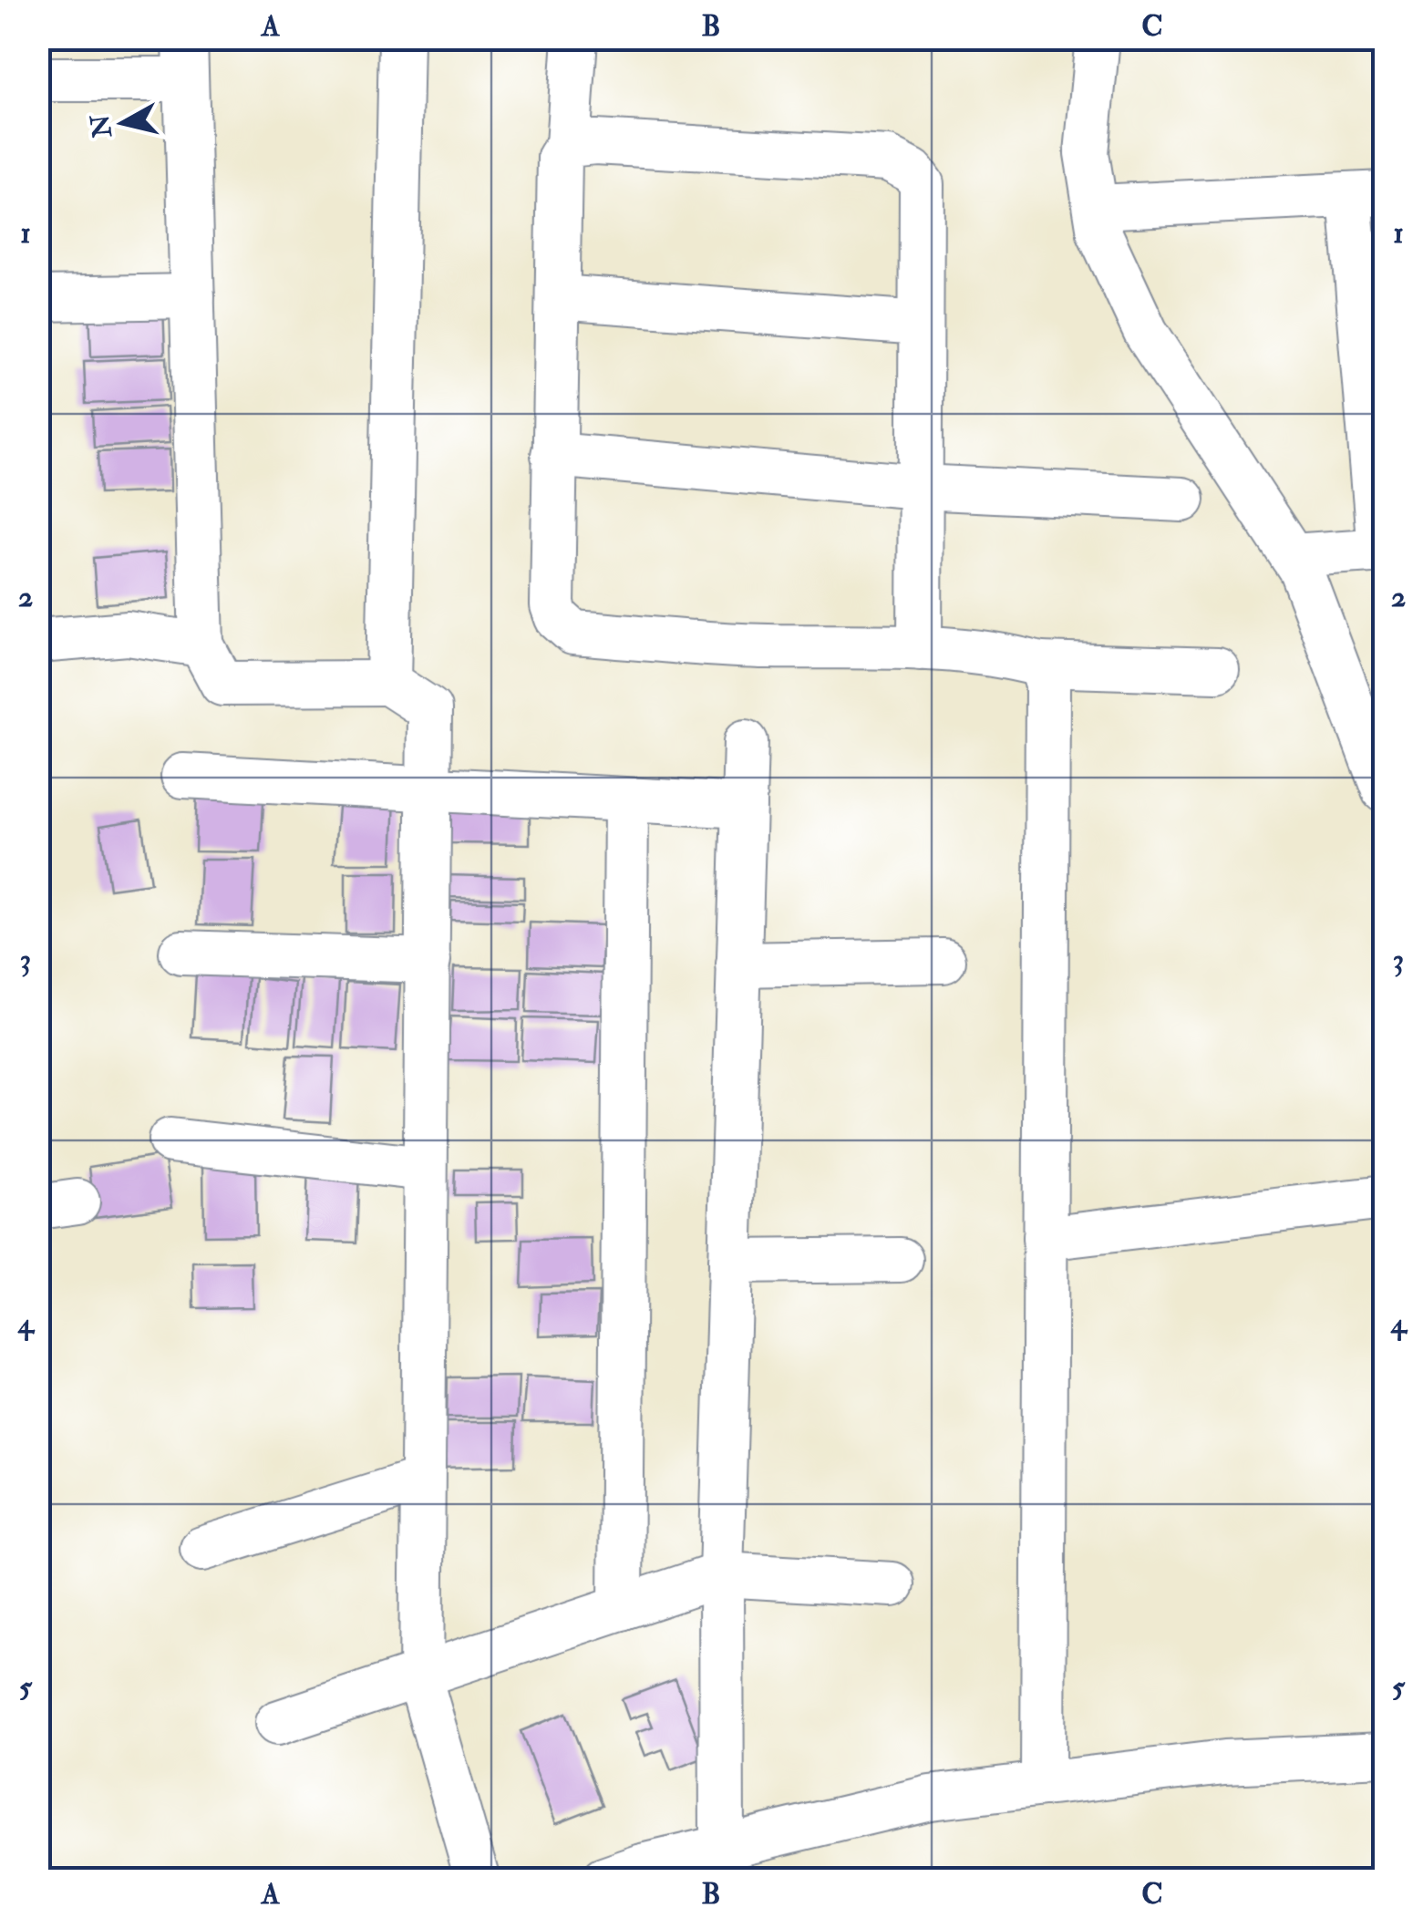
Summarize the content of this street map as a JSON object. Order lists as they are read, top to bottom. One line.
{"north":"left","grid":{"columns":["A","B","C"],"rows":["1","2","3","4","5"]}}
